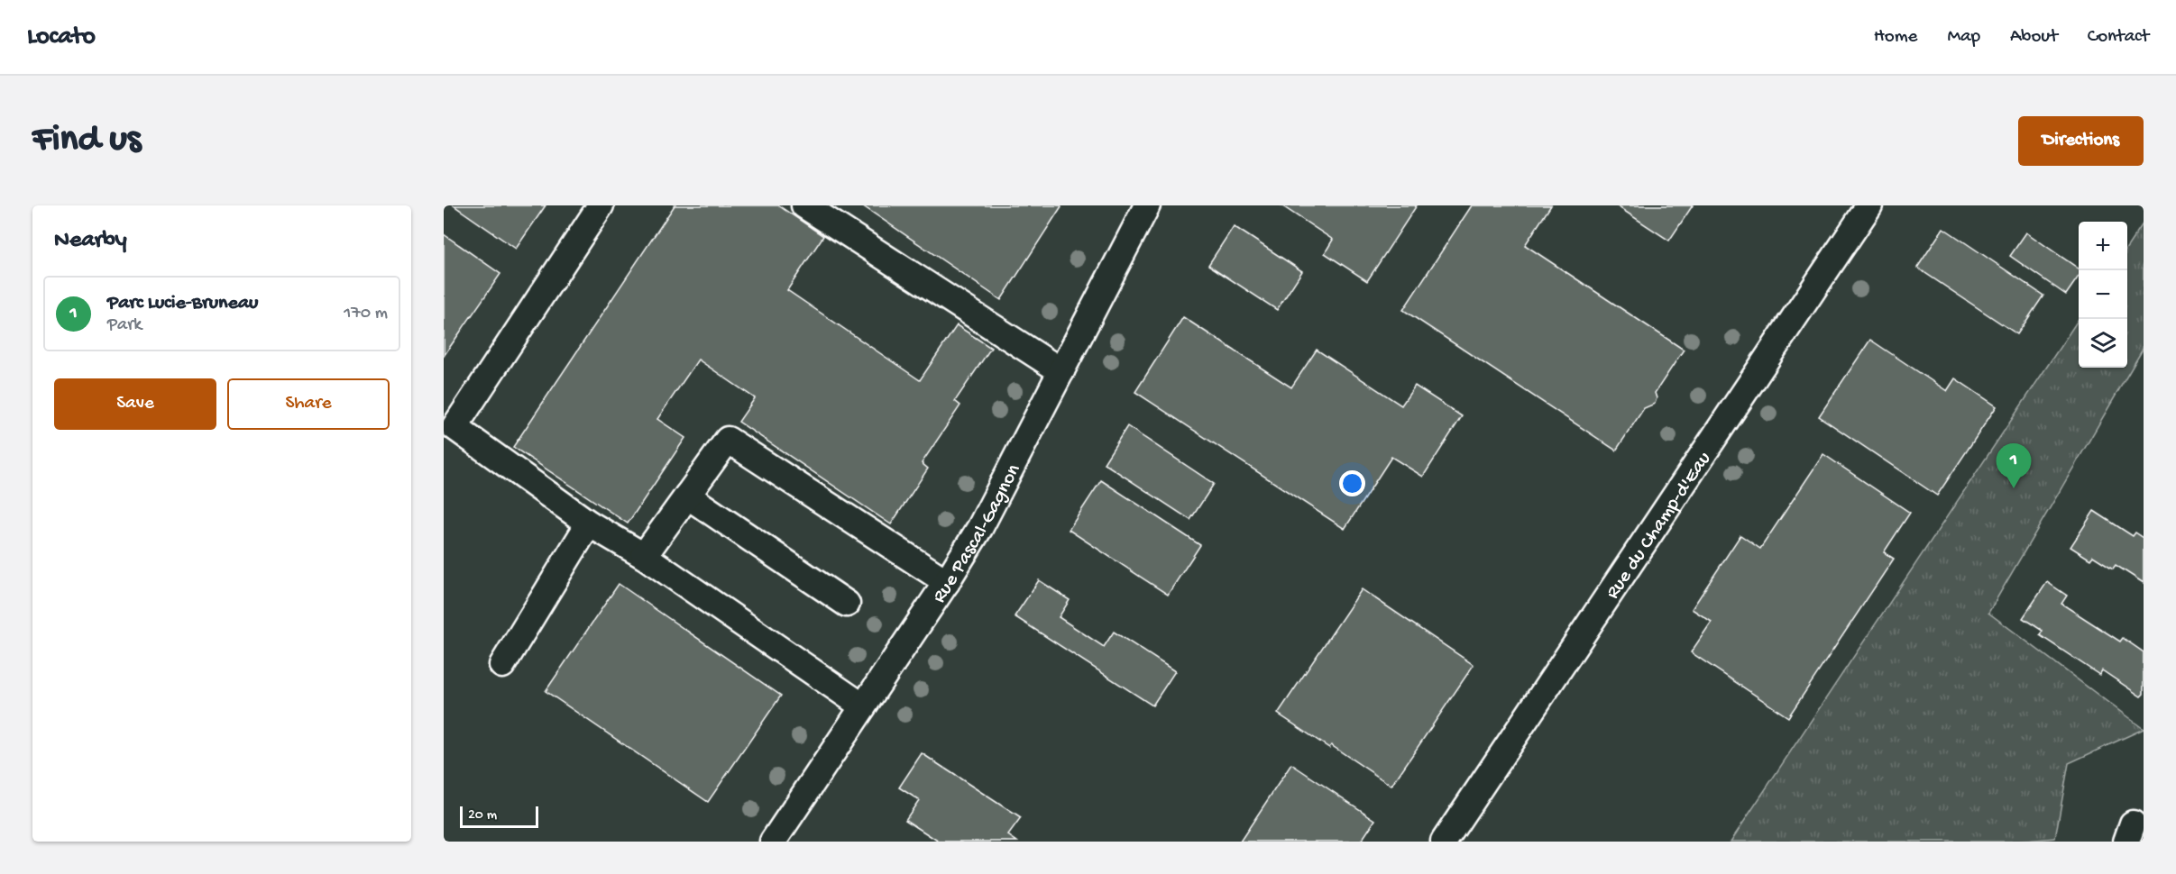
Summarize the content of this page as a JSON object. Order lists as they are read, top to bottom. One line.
{"streets":{"street":["Rue du Champ-d'Eau","Rue Pascal-Gagnon"]},"scale_bar":"20 m","page":{"header":"Locato","nav":["Home","Map","About","Contact"],"buttons":["Directions",["Save","Share"]],"title":"Find us","heading":"Nearby","map_buttons":["+","−"],"list":[{"mark":"1","name":"Parc Lucie-Bruneau","note":"Park","value":"170 m"}],"pins":"1","scale":"20 m"}}
